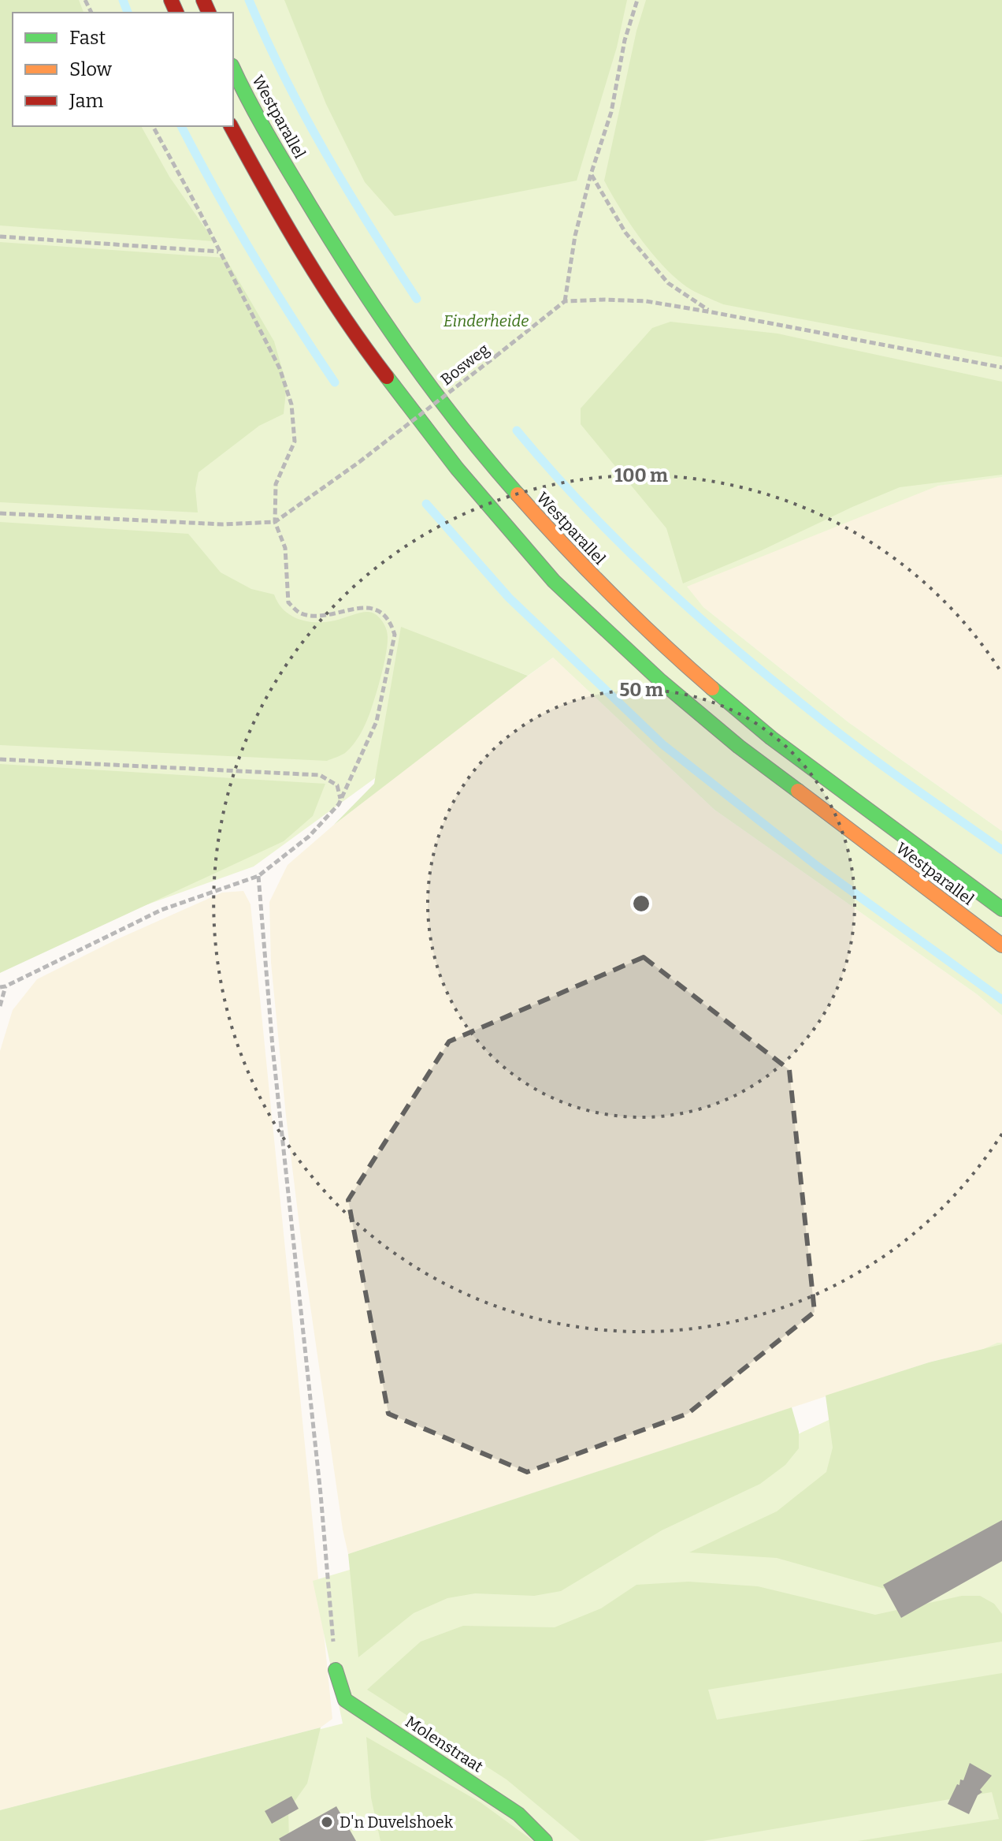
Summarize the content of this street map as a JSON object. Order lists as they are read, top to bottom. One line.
{"streets":{"main road":["Westparallel","Molenstraat"],"path":["Bosweg"]},"parks":["Einderheide"],"places":["D'n Duvelshoek"],"legend":["Fast","Slow","Jam"],"rings":["100 m","50 m"]}
